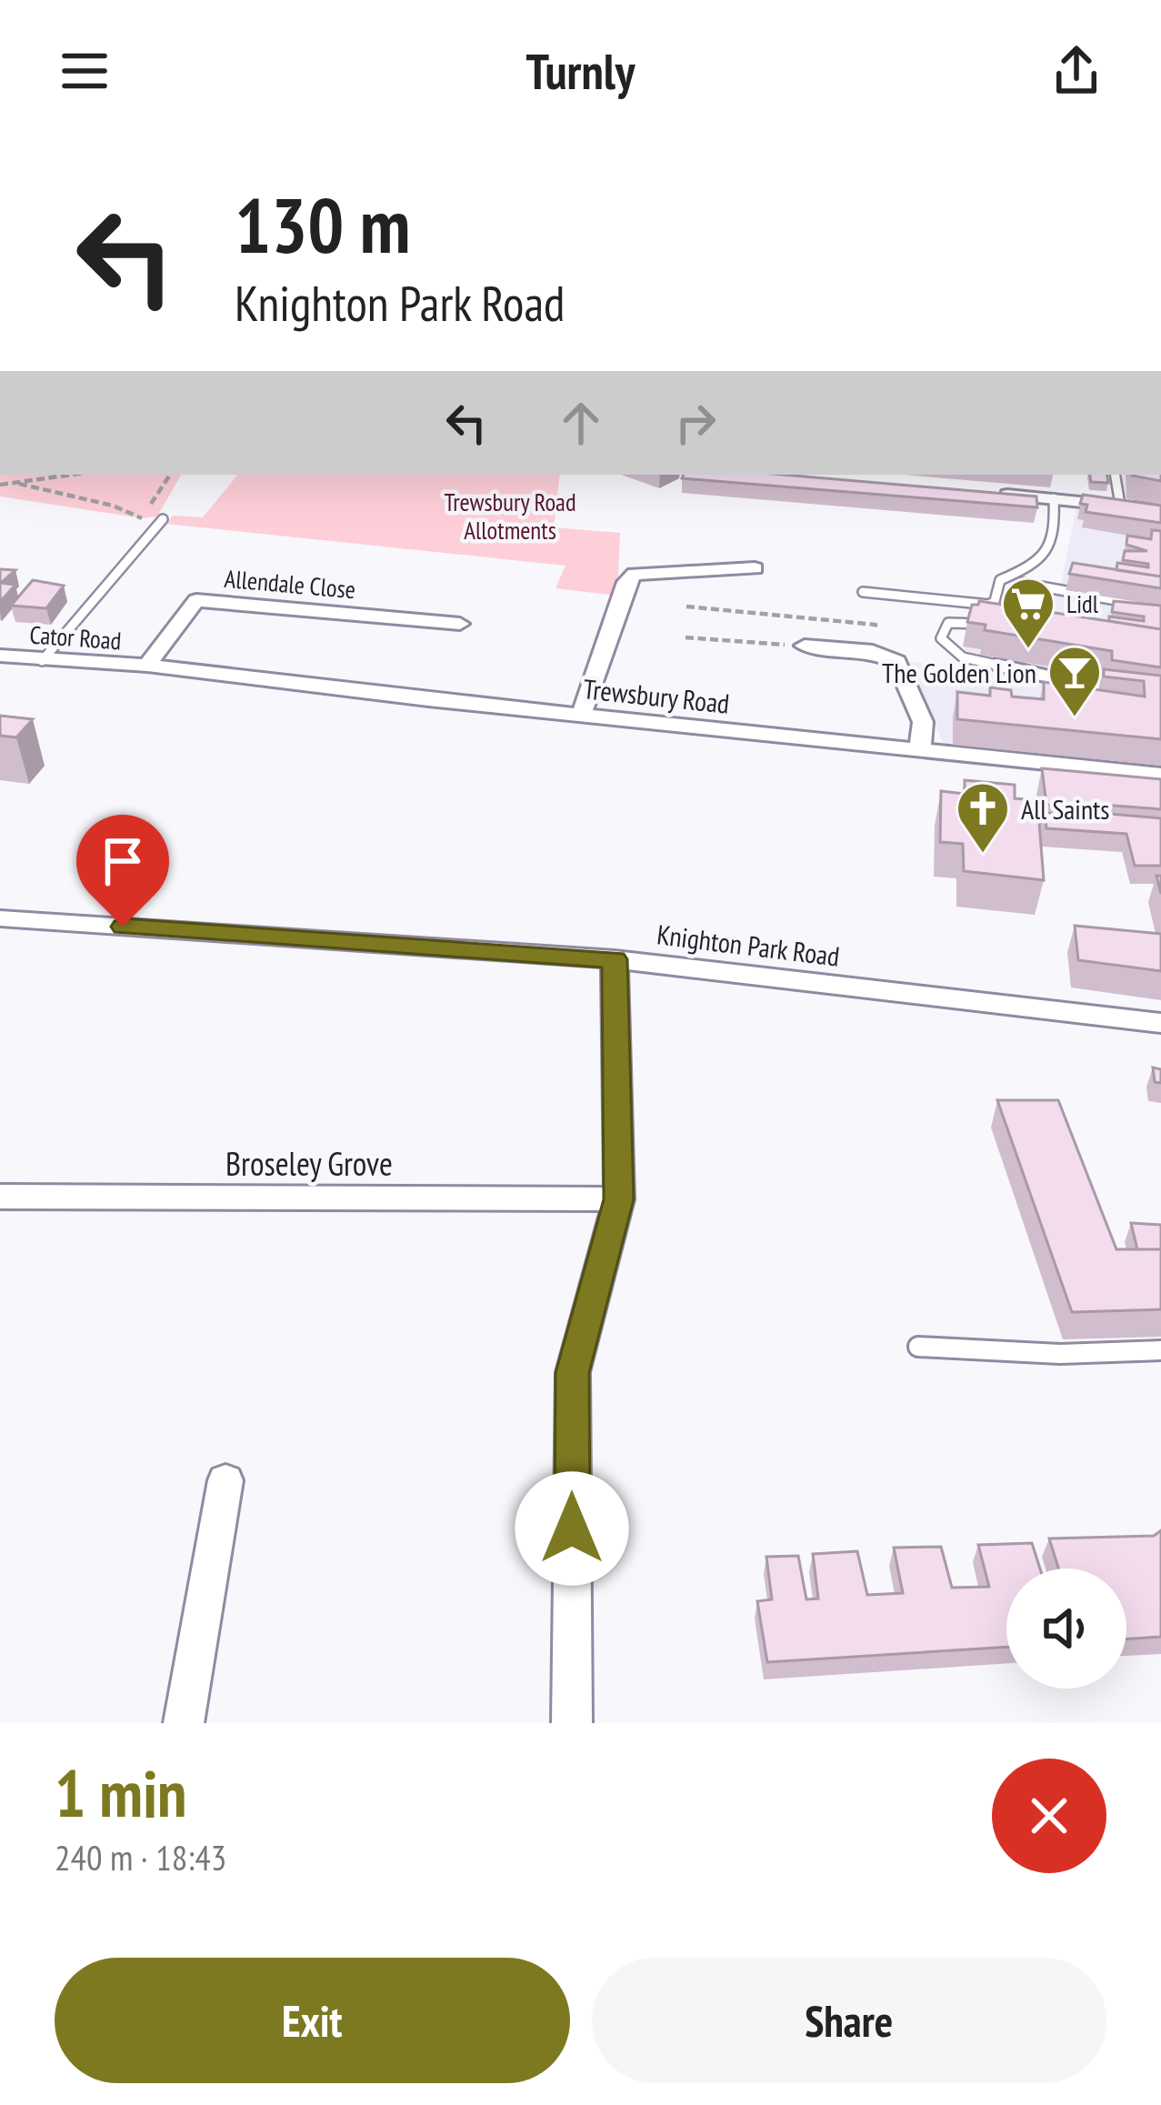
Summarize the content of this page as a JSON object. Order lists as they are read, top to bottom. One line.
{"streets":{"street":["Allendale Close","Cator Road","Trewsbury Road","Knighton Park Road","Broseley Grove"]},"crossings":[["Allendale Close","Cator Road"],["Allendale Close","Trewsbury Road"],["Cator Road","Trewsbury Road"]],"parks":["Trewsbury Road Allotments"],"places":{"supermarket":["Lidl"],"bar":["The Golden Lion"],"church":["All Saints"]},"page":{"header":"Turnly","turn":["130 m","Knighton Park Road"],"heading":["1 min","240 m · 18:43"],"buttons":["Exit","Share"]}}
